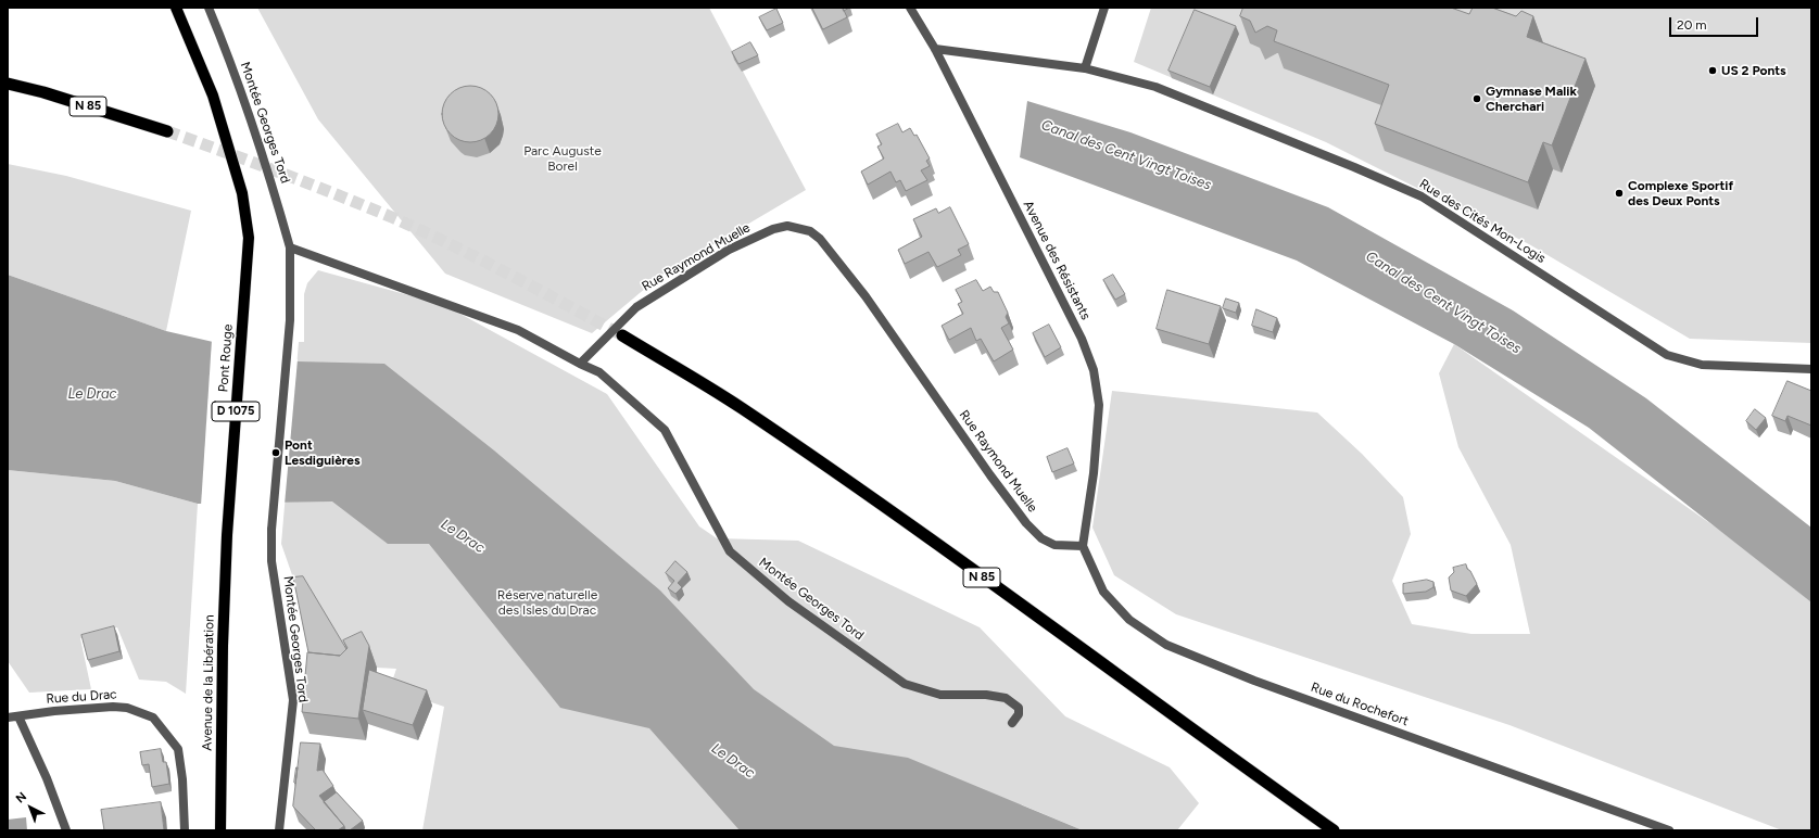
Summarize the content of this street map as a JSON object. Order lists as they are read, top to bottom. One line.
{"streets":{"highway":["N 85"],"main road":["Pont Rouge","D 1075","Avenue de la Libération"],"street":["Montée Georges Tord","Rue des Cités Mon-Logis","Rue Raymond Muelle","Avenue des Résistants","Rue du Drac","Rue du Rochefort"]},"crossings":[["Montée Georges Tord","Rue Raymond Muelle"],["Rue des Cités Mon-Logis","Avenue des Résistants"],["Rue Raymond Muelle","Avenue des Résistants"],["Rue Raymond Muelle","Rue du Rochefort"],["Avenue des Résistants","Rue du Rochefort"],["Pont Rouge","Avenue de la Libération"]],"water":["Canal des Cent Vingt Toises","Le Drac"],"parks":["Parc Auguste Borel","Réserve naturelle des Isles du Drac"],"places":["US 2 Ponts","Gymnase Malik Cherchari","Complexe Sportif des Deux Ponts","Pont Lesdiguières"],"scale_bar":"20 m","north":"top left"}
